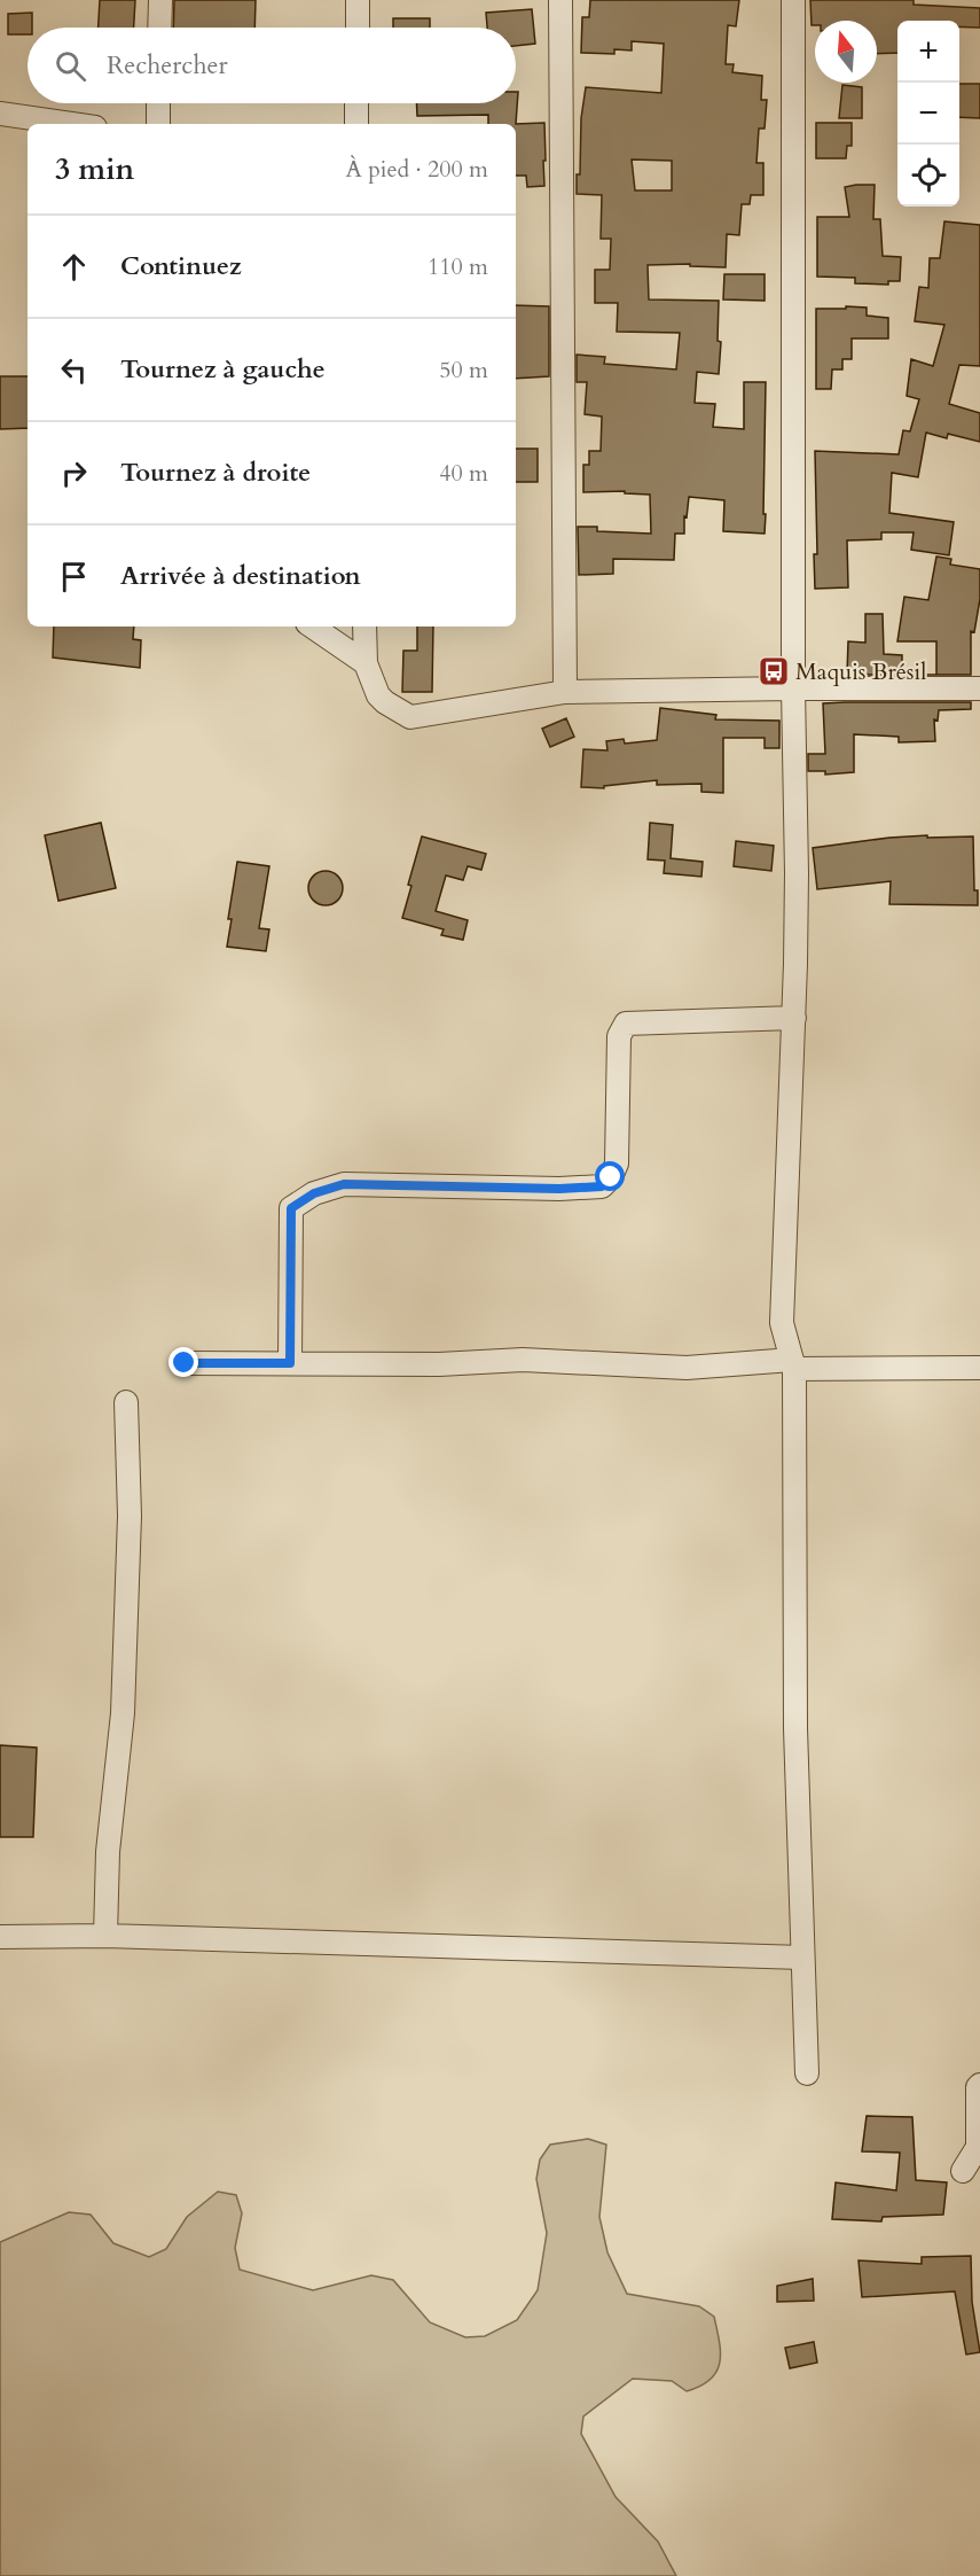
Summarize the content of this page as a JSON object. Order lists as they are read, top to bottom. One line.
{"places":{"bus stop":["Maquis Brésil"]},"north":"top","page":{"map_buttons":["+","−"],"search":"Rechercher","heading":["3 min","À pied · 200 m"],"list":[["Continuez","110 m"],["Tournez à gauche","50 m"],["Tournez à droite","40 m"],"Arrivée à destination"]}}
